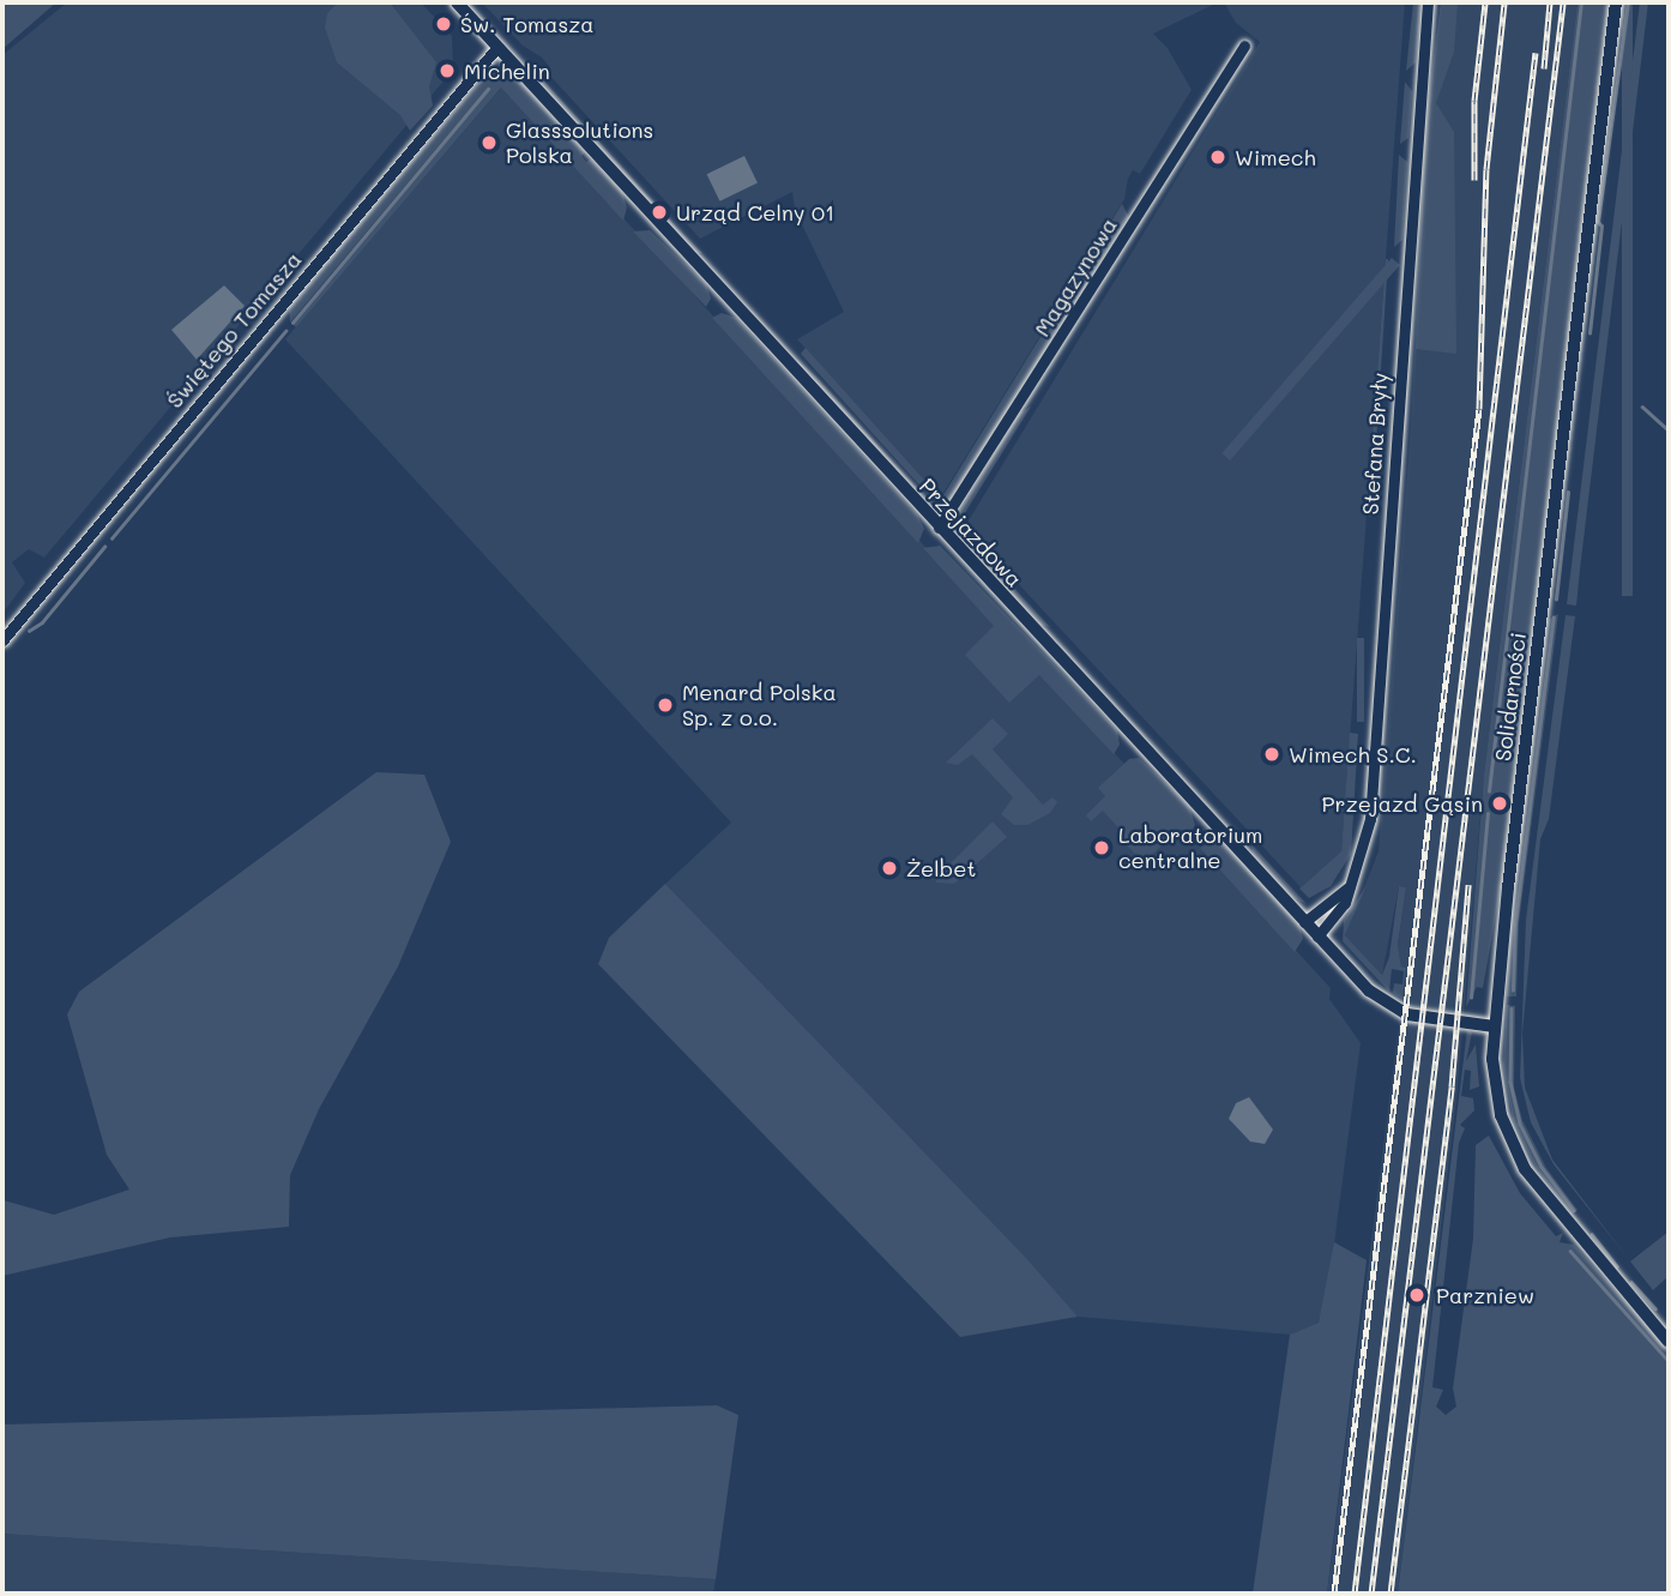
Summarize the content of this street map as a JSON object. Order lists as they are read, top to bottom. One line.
{"streets":{"street":["Magazynowa","Świętego Tomasza","Stefana Bryły","Przejazdowa","Solidarności"]},"crossings":[["Magazynowa","Przejazdowa"],["Świętego Tomasza","Przejazdowa"],["Stefana Bryły","Przejazdowa"],["Przejazdowa","Solidarności"]],"places":["Św. Tomasza","Michelin","Glasssolutions Polska","Wimech","Urząd Celny 01","Menard Polska Sp. z o.o.","Wimech S.C.","Przejazd Gąsin","Laboratorium centralne","Żelbet","Parzniew"]}
